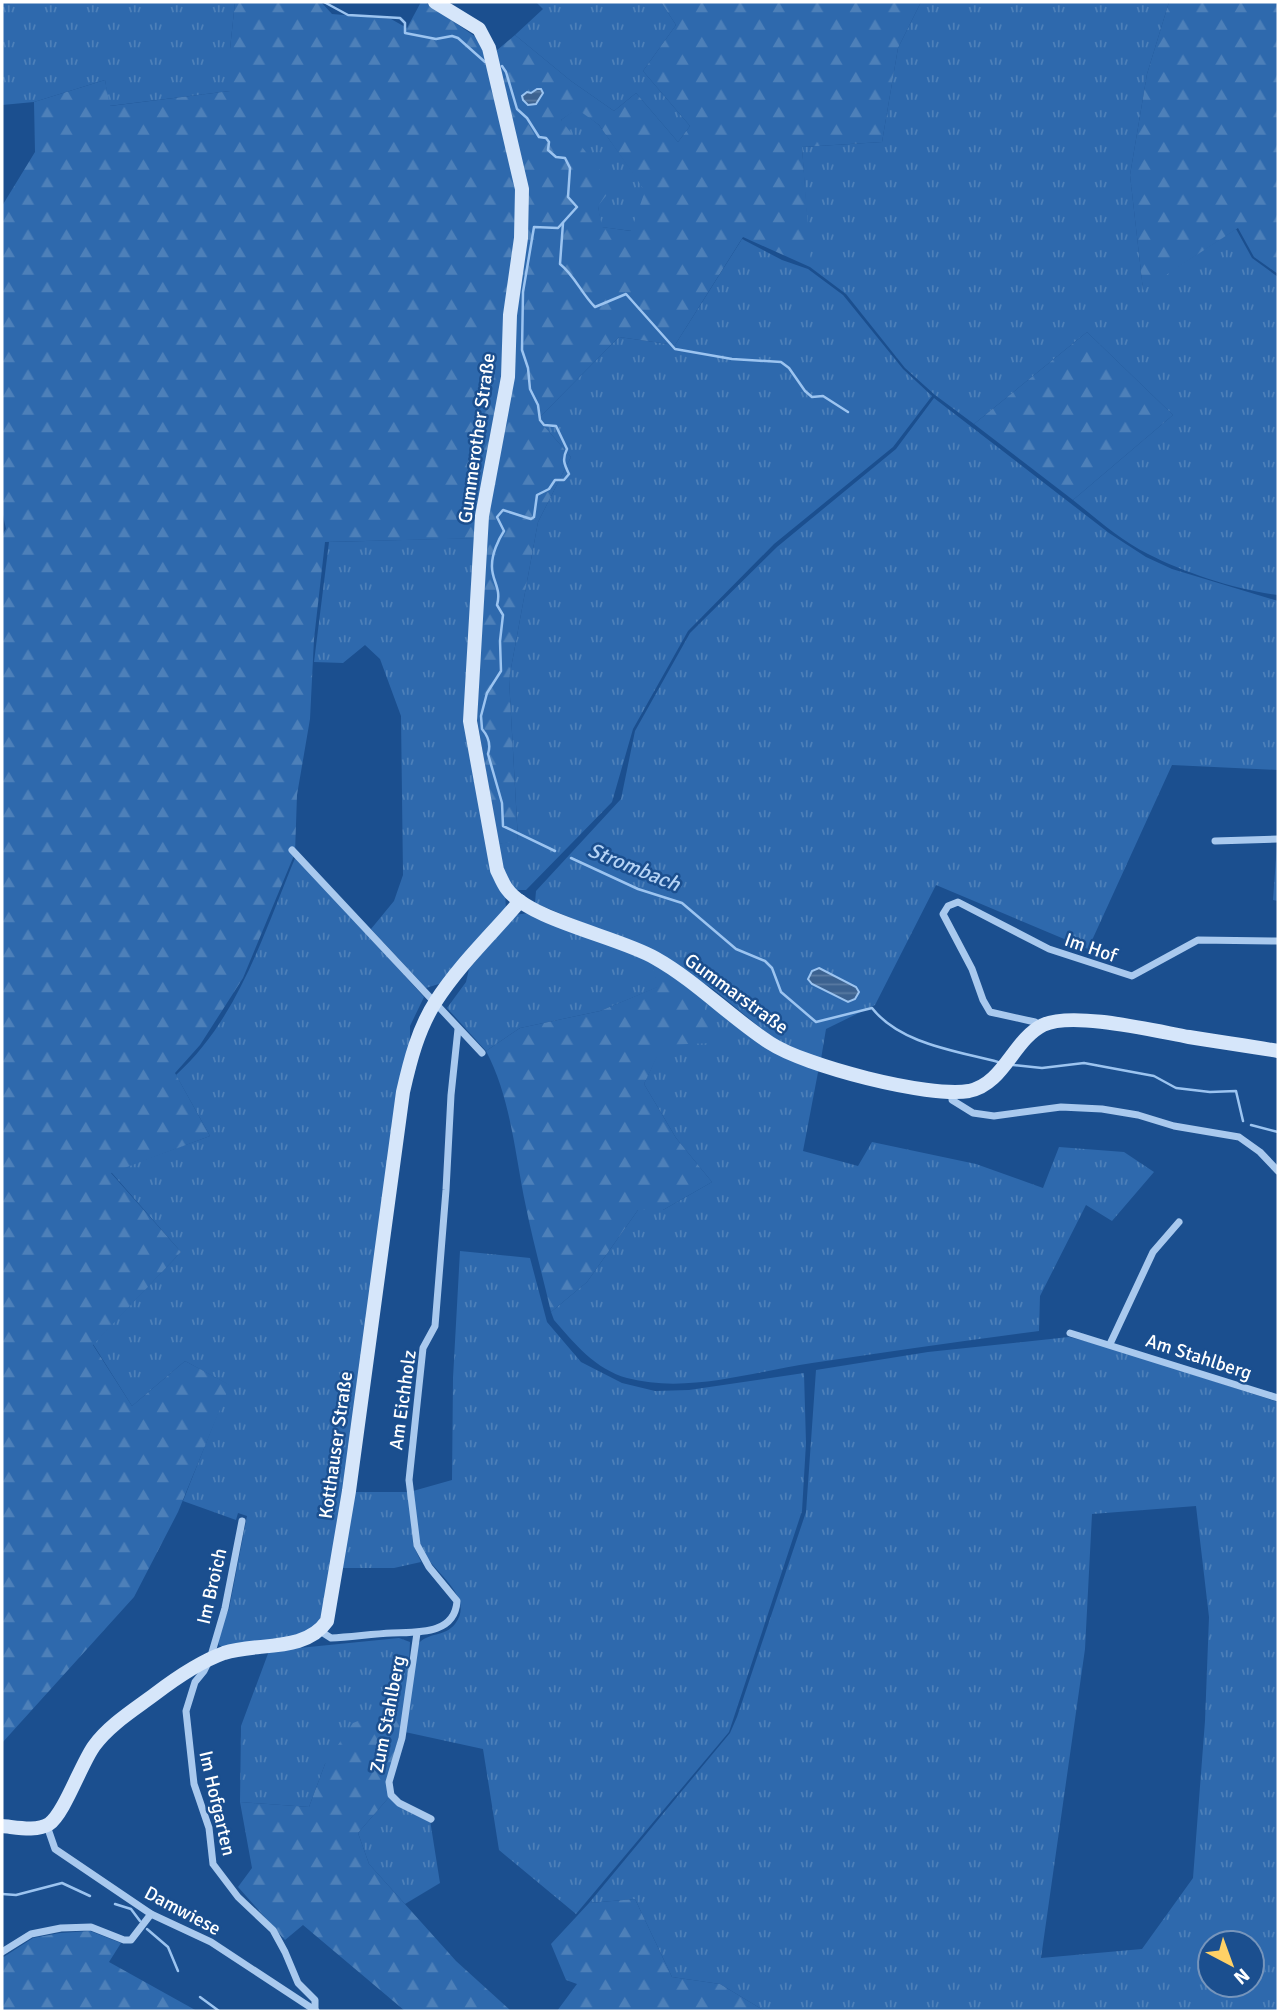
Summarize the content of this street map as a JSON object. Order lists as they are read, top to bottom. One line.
{"streets":{"street":["Gummerother Straße","Im Hof","Gummarstraße","Am Stahlberg","Am Eichholz","Kotthauser Straße","Im Broich","Zum Stahlberg","Im Hofgarten","Damwiese"]},"crossings":[["Gummerother Straße","Gummarstraße"],["Gummerother Straße","Kotthauser Straße"],["Im Hof","Gummarstraße"],["Gummarstraße","Kotthauser Straße"],["Am Eichholz","Kotthauser Straße"],["Am Eichholz","Zum Stahlberg"],["Im Broich","Im Hofgarten"],["Im Hofgarten","Damwiese"]],"water":["Strombach"],"north":"bottom right"}
